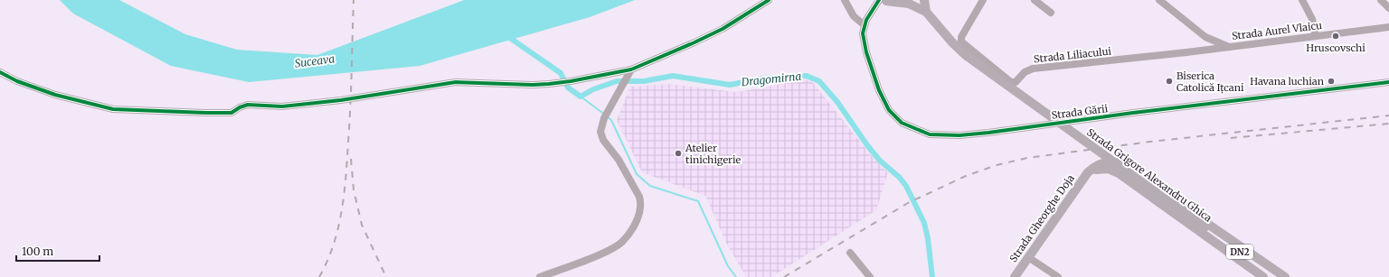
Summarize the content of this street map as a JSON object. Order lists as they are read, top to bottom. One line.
{"streets":{"main road":["Strada Grigore Alexandru Ghica","Strada Gheorghe Doja","DN2"],"street":["Strada Aurel Vlaicu","Strada Liliacului","Strada Gării"]},"crossings":[["Strada Aurel Vlaicu","Strada Liliacului"]],"water":["Suceava","Dragomirna"],"places":["Hruscovschi","Biserica Catolică Ițcani","Havana luchian","Atelier tinichigerie"],"scale_bar":"100 m"}
